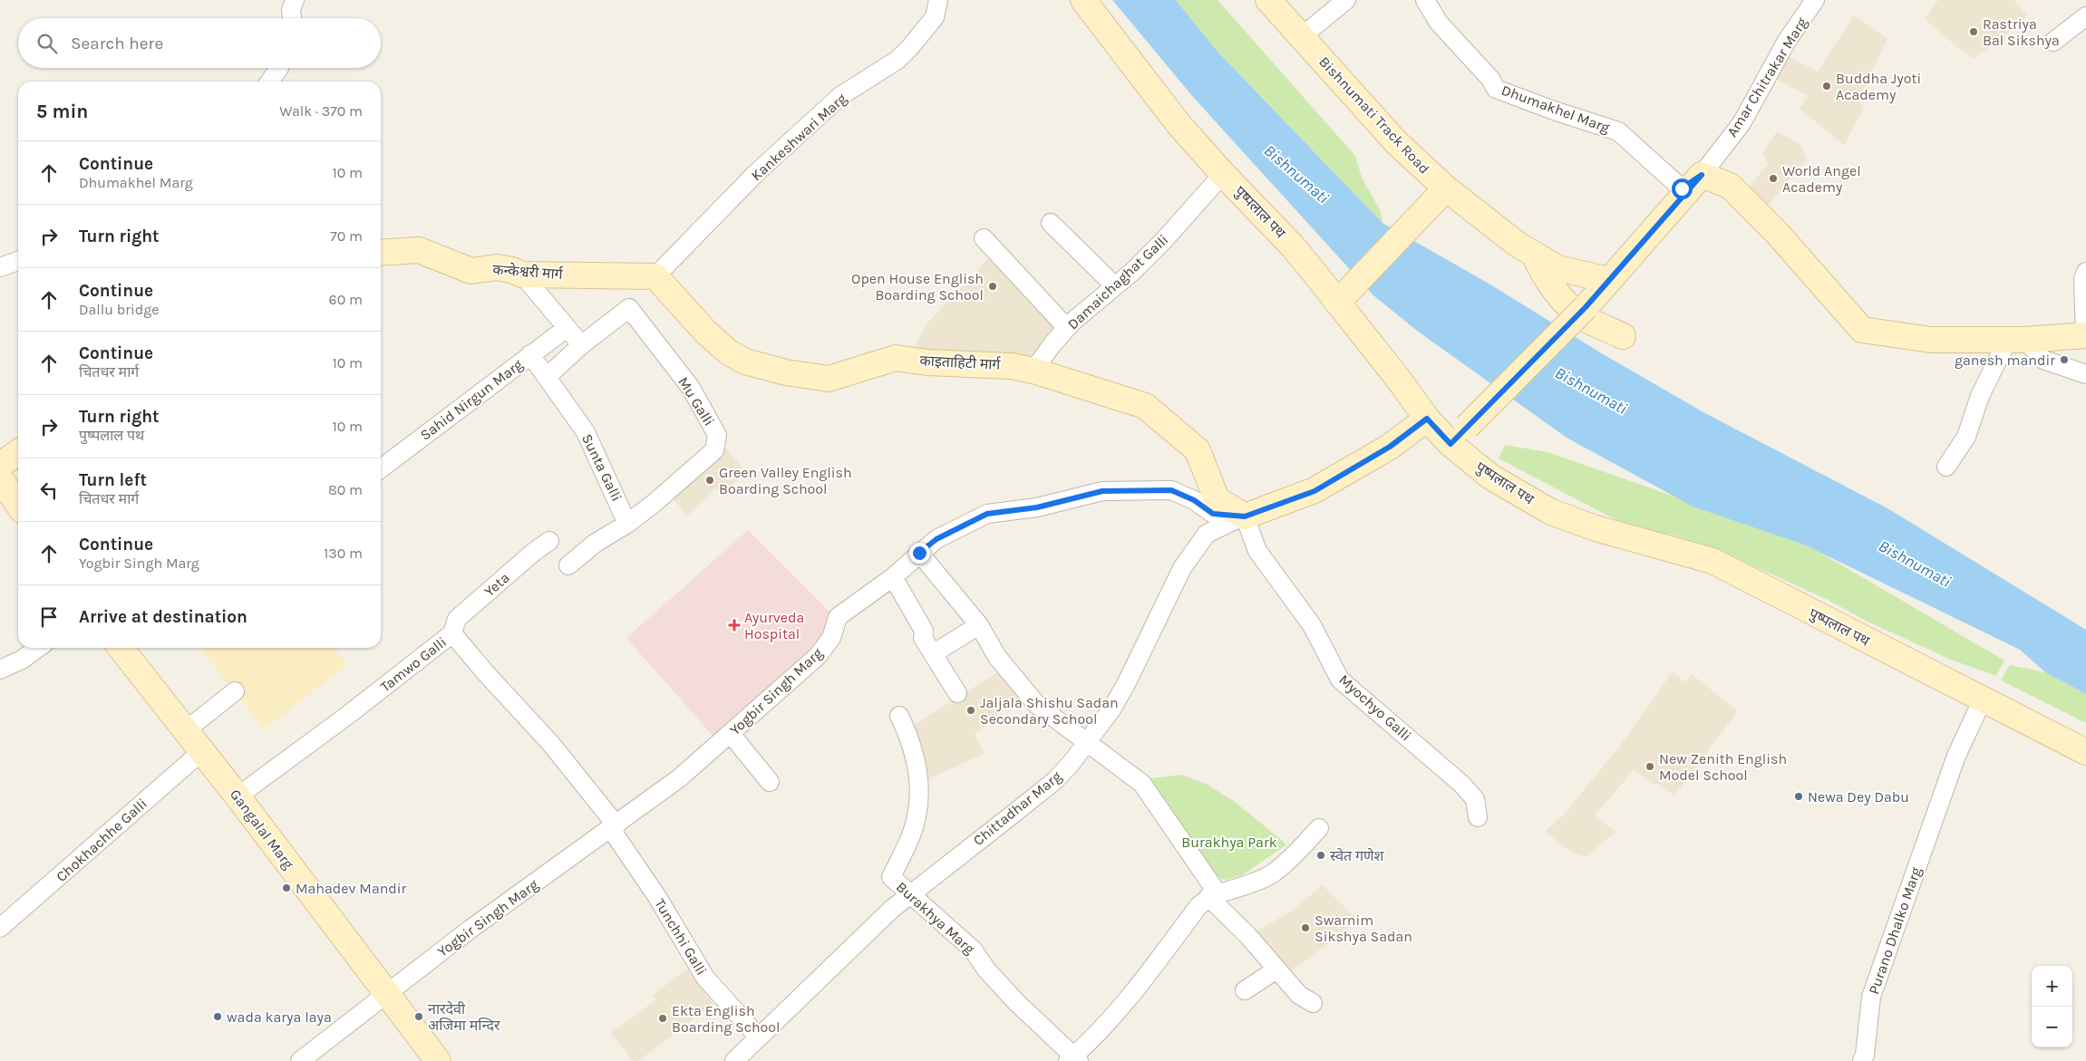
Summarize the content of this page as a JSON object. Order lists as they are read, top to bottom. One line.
{"streets":{"main road":["Bishnumati Track Road","पुष्पलाल पथ","कन्केश्वरी मार्ग","काइताहिटी मार्ग","Gangalal Marg"],"street":["Amar Chitrakar Marg","Dhumakhel Marg","Kankeshwari Marg","Damaichaghat Galli","Sahid Nirgun Marg","Mu Galli","Sunta Galli","Yeta","Tamwo Galli","Yogbir Singh Marg","Myochyo Galli","Chittadhar Marg","Chokhachhe Galli","Burakhya Marg","Purano Dhalko Marg","Tunchhi Galli"]},"crossings":[["Amar Chitrakar Marg","Dhumakhel Marg"],["Kankeshwari Marg","कन्केश्वरी मार्ग"],["Kankeshwari Marg","काइताहिटी मार्ग"],["पुष्पलाल पथ","Damaichaghat Galli"],["पुष्पलाल पथ","Purano Dhalko Marg"],["कन्केश्वरी मार्ग","काइताहिटी मार्ग"],["Damaichaghat Galli","काइताहिटी मार्ग"],["काइताहिटी मार्ग","Yogbir Singh Marg"],["काइताहिटी मार्ग","Myochyo Galli"],["काइताहिटी मार्ग","Chittadhar Marg"],["Sahid Nirgun Marg","Sunta Galli"],["Mu Galli","Sunta Galli"],["Yeta","Tamwo Galli"],["Tamwo Galli","Yogbir Singh Marg"],["Tamwo Galli","Gangalal Marg"],["Tamwo Galli","Tunchhi Galli"],["Yogbir Singh Marg","Myochyo Galli"],["Yogbir Singh Marg","Chittadhar Marg"],["Yogbir Singh Marg","Gangalal Marg"],["Yogbir Singh Marg","Tunchhi Galli"],["Myochyo Galli","Chittadhar Marg"],["Chittadhar Marg","Burakhya Marg"],["Chittadhar Marg","Tunchhi Galli"],["Gangalal Marg","Chokhachhe Galli"]],"water":["Bishnumati"],"parks":["Burakhya Park"],"places":{"other":["Rastriya Bal Sikshya","Buddha Jyoti Academy","World Angel Academy","Open House English Boarding School","ganesh mandir","Green Valley English Boarding School","Jaljala Shishu Sadan Secondary School","New Zenith English Model School","Newa Dey Dabu","स्वेत गणेश","Mahadev Mandir","Swarnim Sikshya Sadan","wada karya laya","नारदेवी अजिमा मन्दिर","Ekta English Boarding School"],"health":["Ayurveda Hospital"]},"page":{"search":"Search here","heading":["5 min","Walk · 370 m"],"list":[["Continue","Dhumakhel Marg","10 m"],["Turn right","70 m"],["Continue","Dallu bridge","60 m"],["Continue","चितधर मार्ग","10 m"],["Turn right","पुष्पलाल पथ","10 m"],["Turn left","चितधर मार्ग","80 m"],["Continue","Yogbir Singh Marg","130 m"],"Arrive at destination"],"map_buttons":["+","−"]}}
